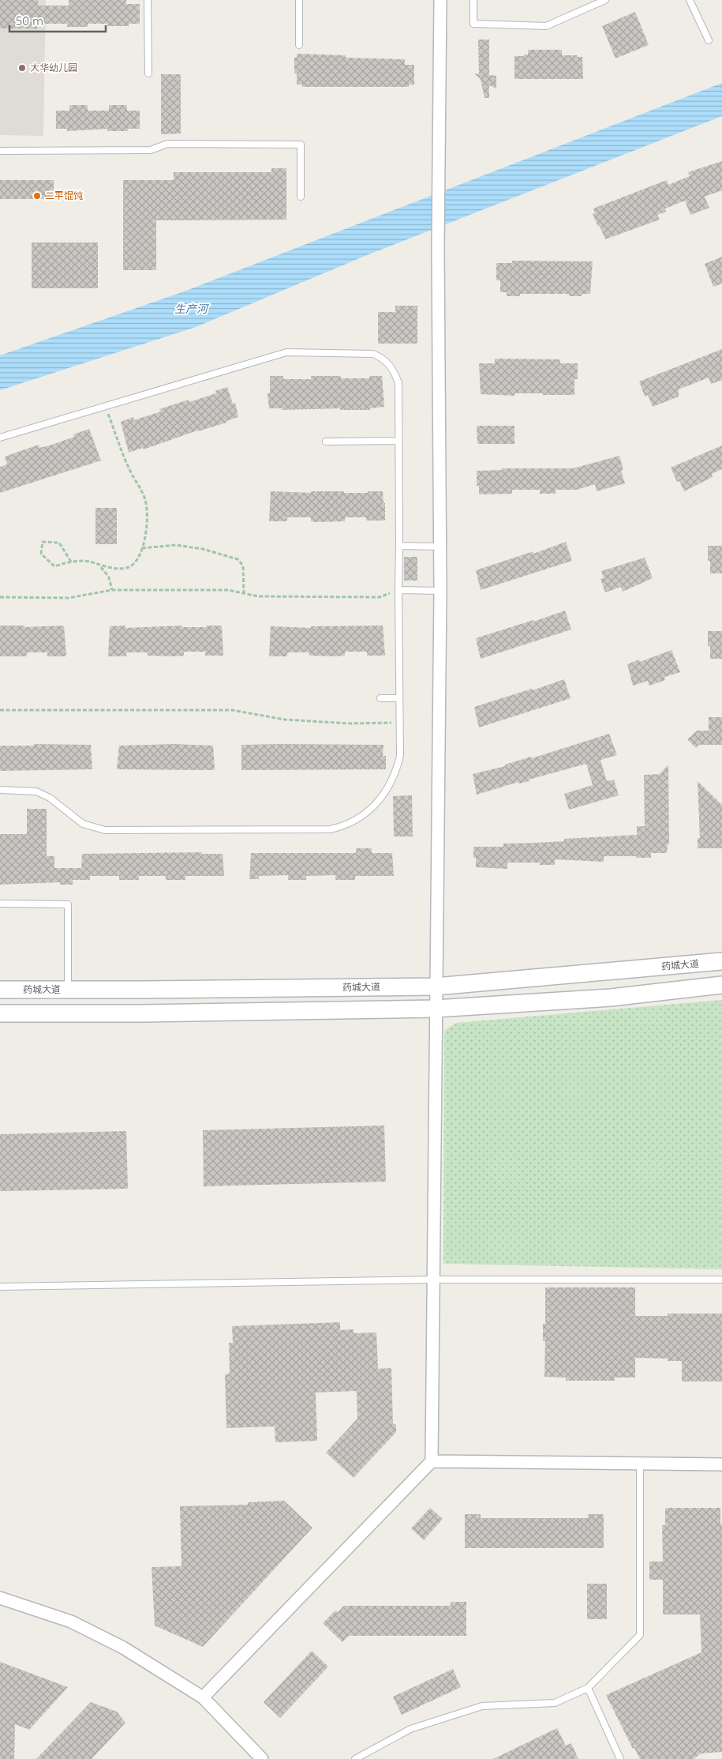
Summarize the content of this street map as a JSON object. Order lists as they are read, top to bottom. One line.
{"streets":{"main road":["药城大道"]},"water":["生产河"],"places":["大华幼儿园","二平馄饨"],"scale_bar":"50 m"}
